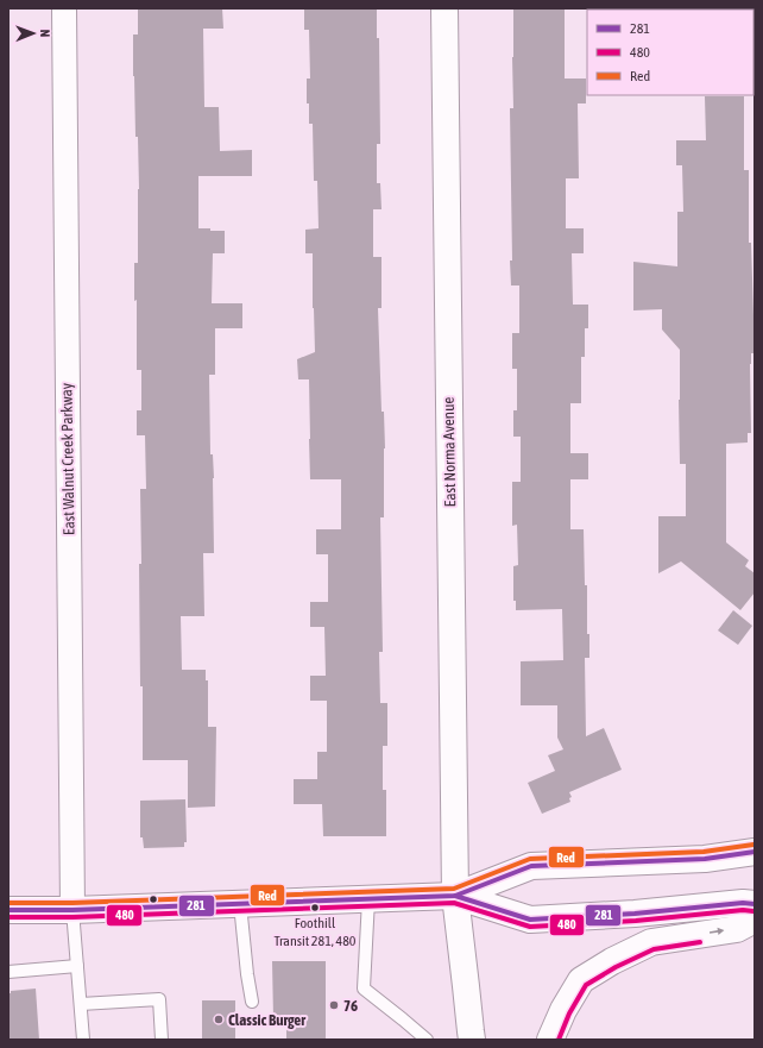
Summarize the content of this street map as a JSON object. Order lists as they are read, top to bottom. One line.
{"streets":{"main road":["East Norma Avenue"],"street":["East Walnut Creek Parkway"]},"places":["Foothill Transit 281, 480","76","Classic Burger"],"lines":["transit line Red","transit line 281","transit line 480"],"legend":["281","480","Red"],"north":"right"}
